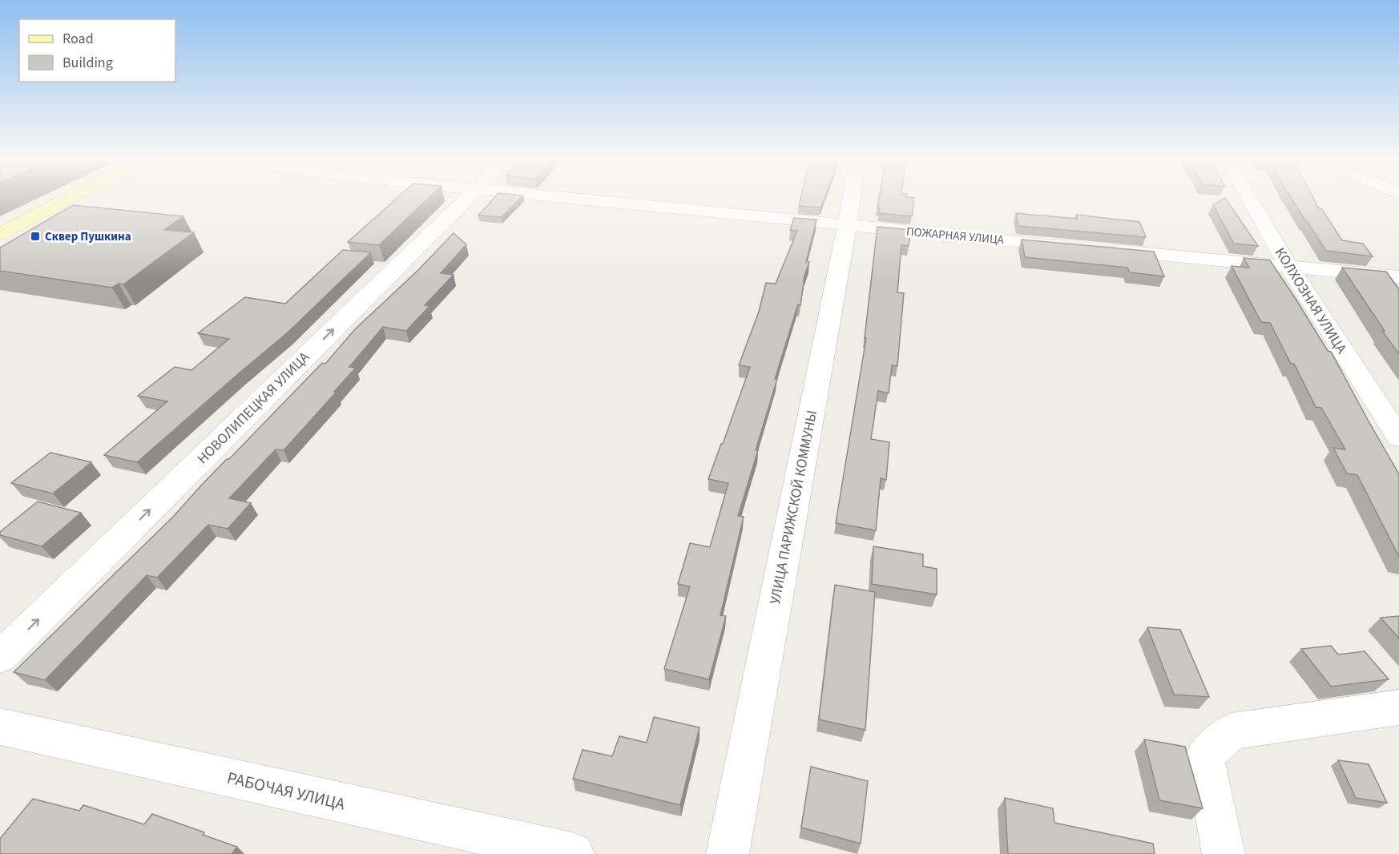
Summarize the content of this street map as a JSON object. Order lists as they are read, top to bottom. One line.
{"streets":{"street":["ПОЖАРНАЯ УЛИЦА","КОЛХОЗНАЯ УЛИЦА","НОВОЛИПЕЦКАЯ УЛИЦА","УЛИЦА ПАРИЖСКОЙ КОММУНЫ","РАБОЧАЯ УЛИЦА"]},"crossings":[["ПОЖАРНАЯ УЛИЦА","УЛИЦА ПАРИЖСКОЙ КОММУНЫ"]],"one_way":["НОВОЛИПЕЦКАЯ УЛИЦА"],"places":{"transit":["Сквер Пушкина"]},"legend":["Road","Building"]}
